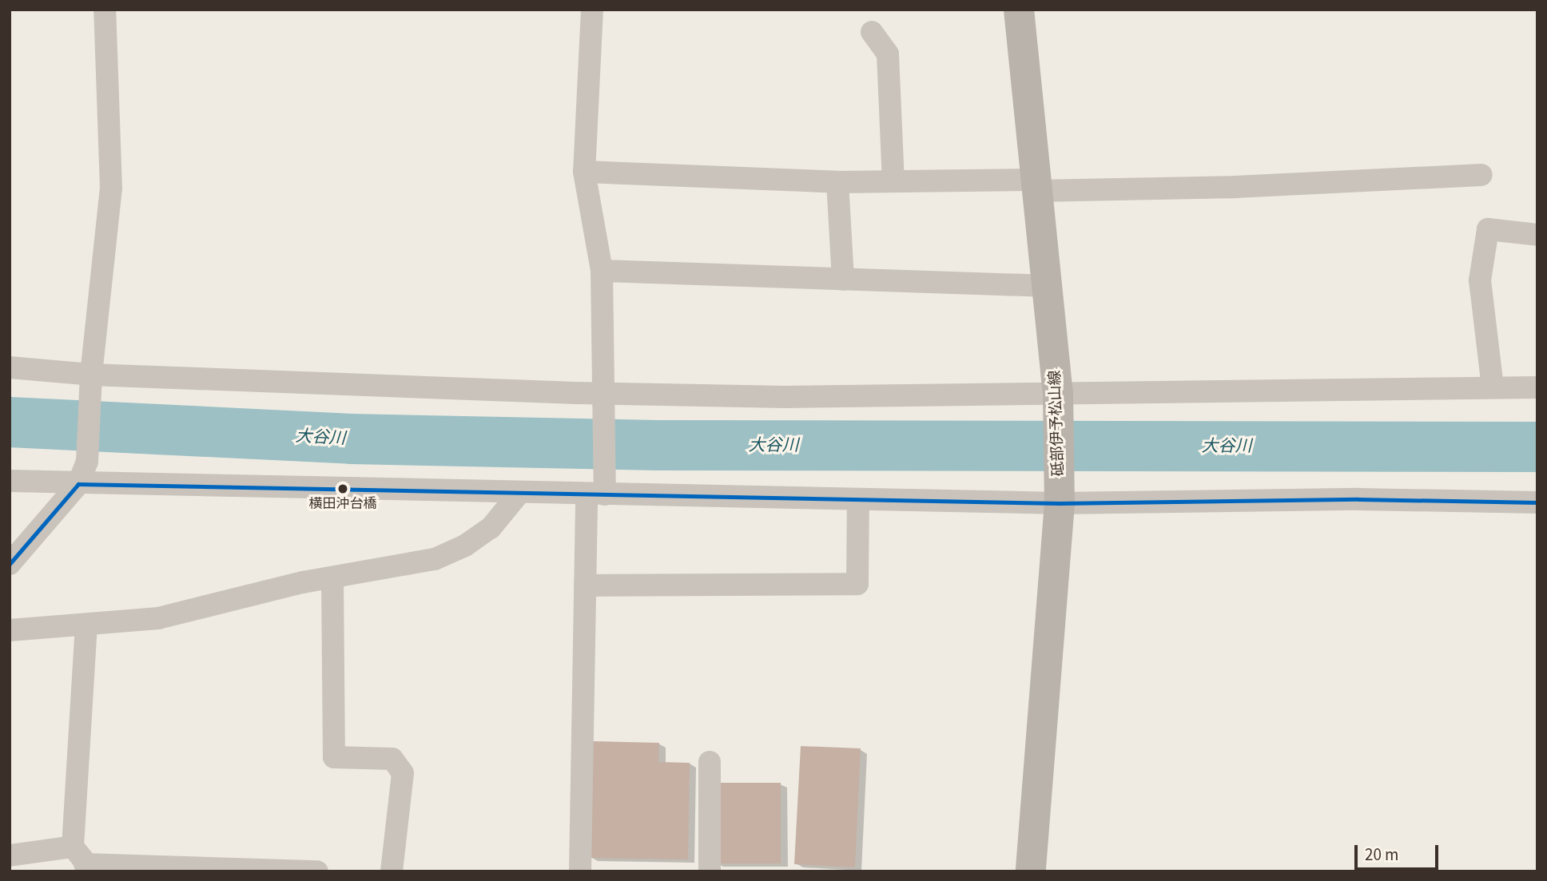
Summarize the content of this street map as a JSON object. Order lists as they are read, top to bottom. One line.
{"streets":{"main road":["砥部伊予松山線"]},"water":["大谷川"],"places":["横田沖台橋"],"scale_bar":"20 m"}
